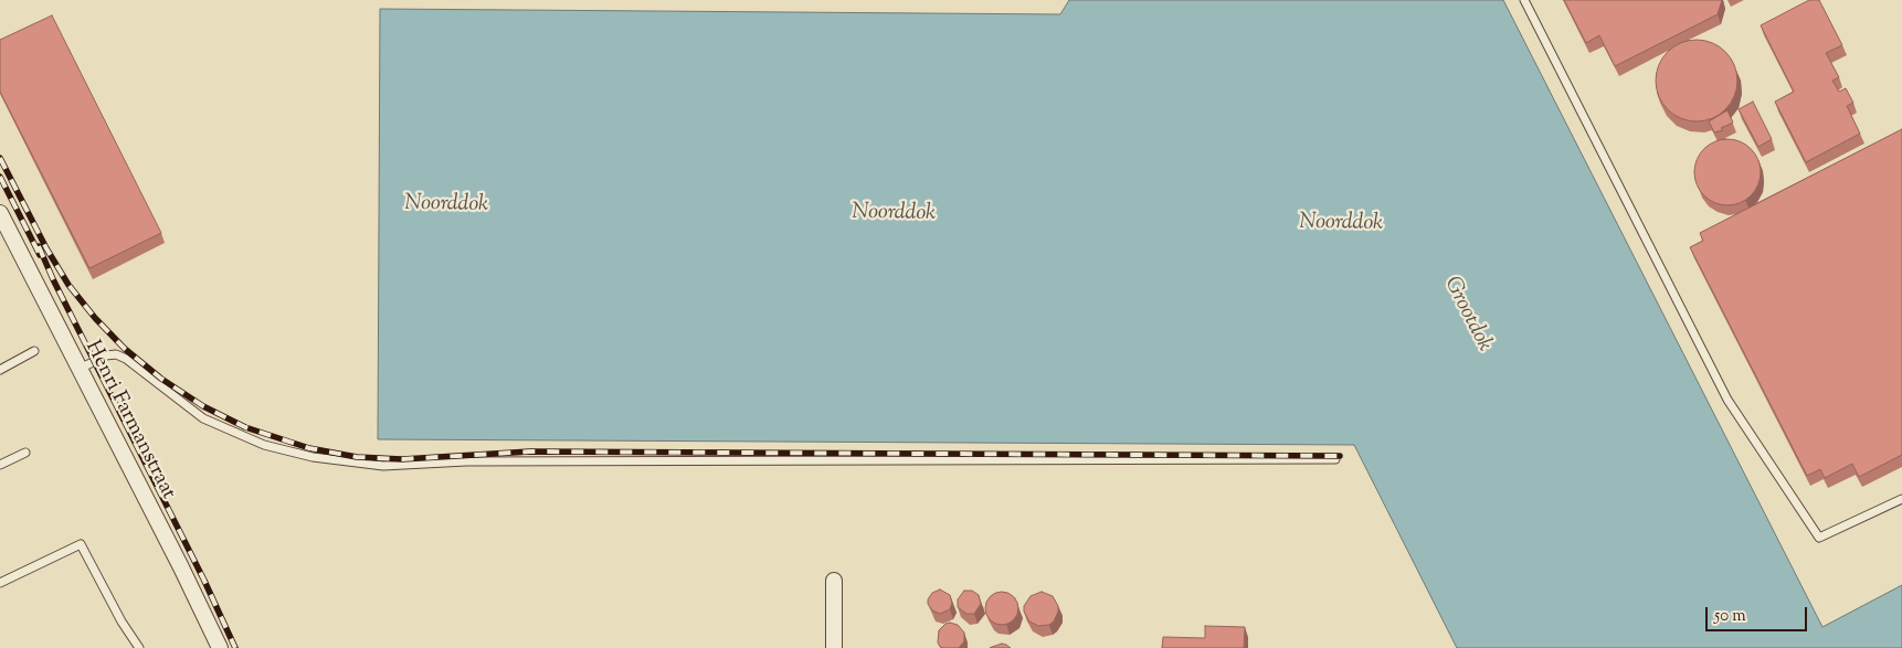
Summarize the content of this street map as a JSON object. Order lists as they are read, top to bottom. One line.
{"streets":{"street":["Henri Farmanstraat"]},"water":["Noorddok","Grootdok"],"scale_bar":"50 m"}
